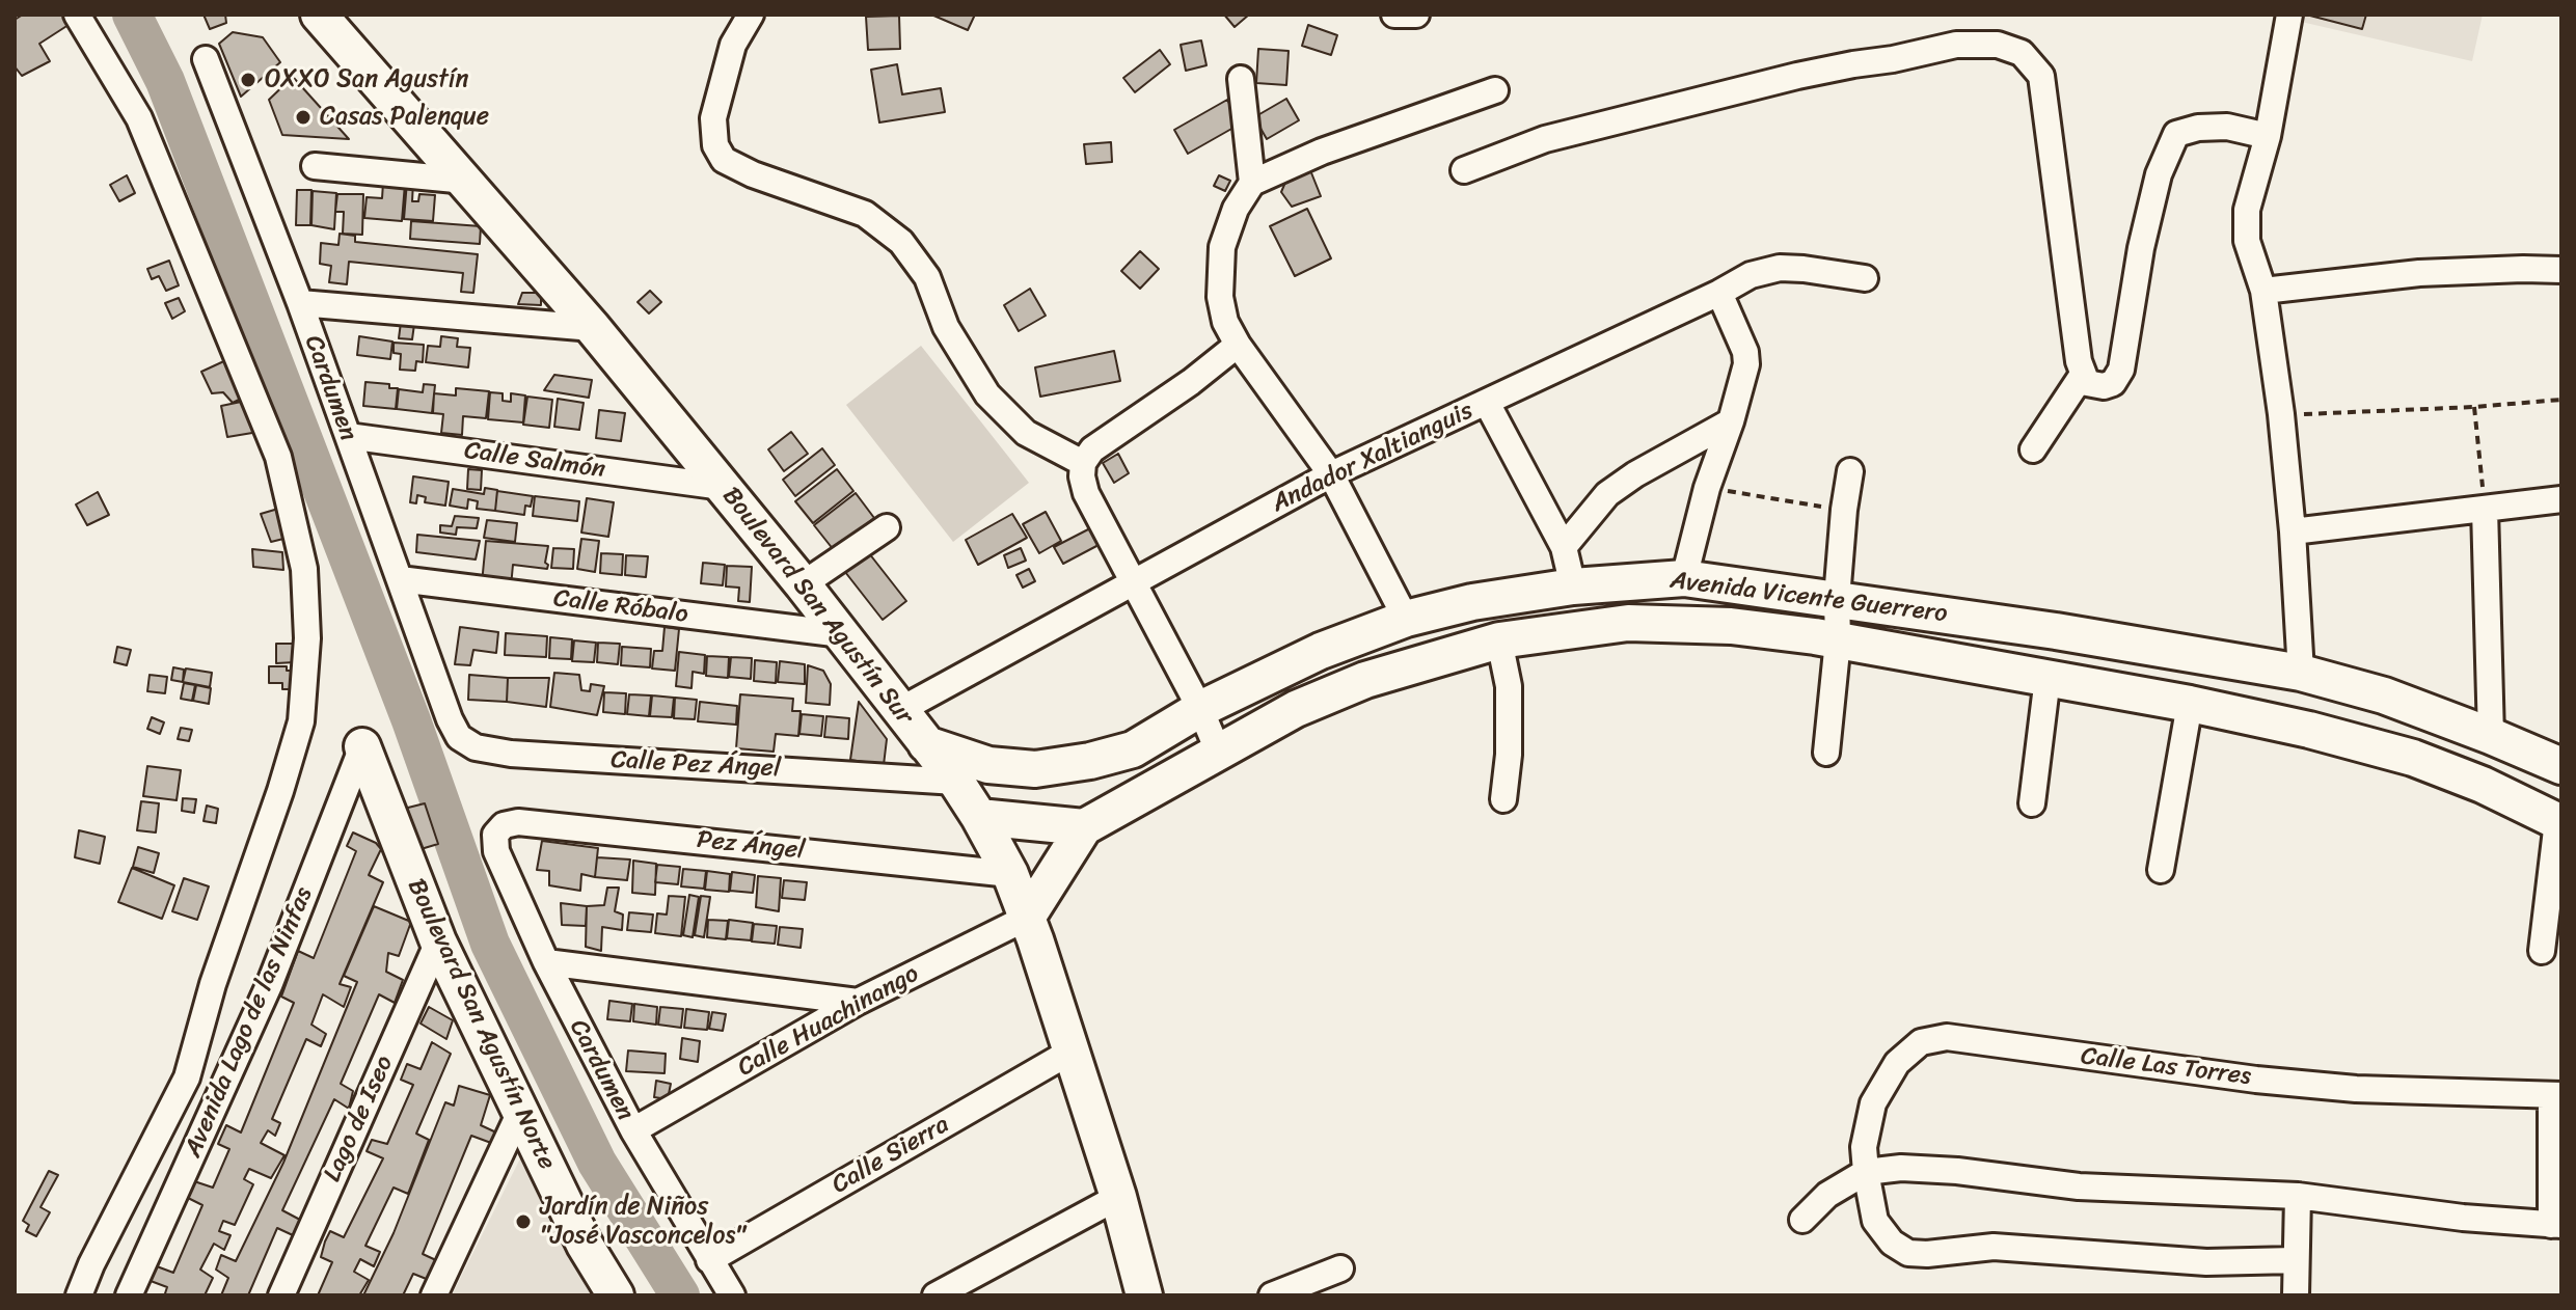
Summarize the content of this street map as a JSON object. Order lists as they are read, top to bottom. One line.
{"streets":{"street":["Cardumen","Andador Xaltianguis","Calle Salmón","Avenida Vicente Guerrero","Boulevard San Agustín Sur","Calle Róbalo","Calle Pez Ángel","Pez Ángel","Calle Huachinango","Avenida Lago de las Ninfas","Boulevard San Agustín Norte","Calle Las Torres","Lago de Iseo","Calle Sierra"]},"crossings":[["Cardumen","Calle Salmón"],["Cardumen","Calle Róbalo"],["Cardumen","Calle Pez Ángel"],["Cardumen","Pez Ángel"],["Cardumen","Calle Huachinango"],["Cardumen","Calle Sierra"],["Andador Xaltianguis","Boulevard San Agustín Sur"],["Calle Salmón","Boulevard San Agustín Sur"],["Avenida Vicente Guerrero","Boulevard San Agustín Sur"],["Avenida Vicente Guerrero","Calle Huachinango"],["Boulevard San Agustín Sur","Calle Róbalo"],["Boulevard San Agustín Sur","Calle Pez Ángel"],["Boulevard San Agustín Sur","Pez Ángel"],["Boulevard San Agustín Sur","Calle Huachinango"],["Boulevard San Agustín Sur","Calle Sierra"],["Avenida Lago de las Ninfas","Boulevard San Agustín Norte"],["Boulevard San Agustín Norte","Lago de Iseo"]],"places":["OXXO San Agustín","Casas Palenque","Jardín de Niños \"José Vasconcelos\""]}
